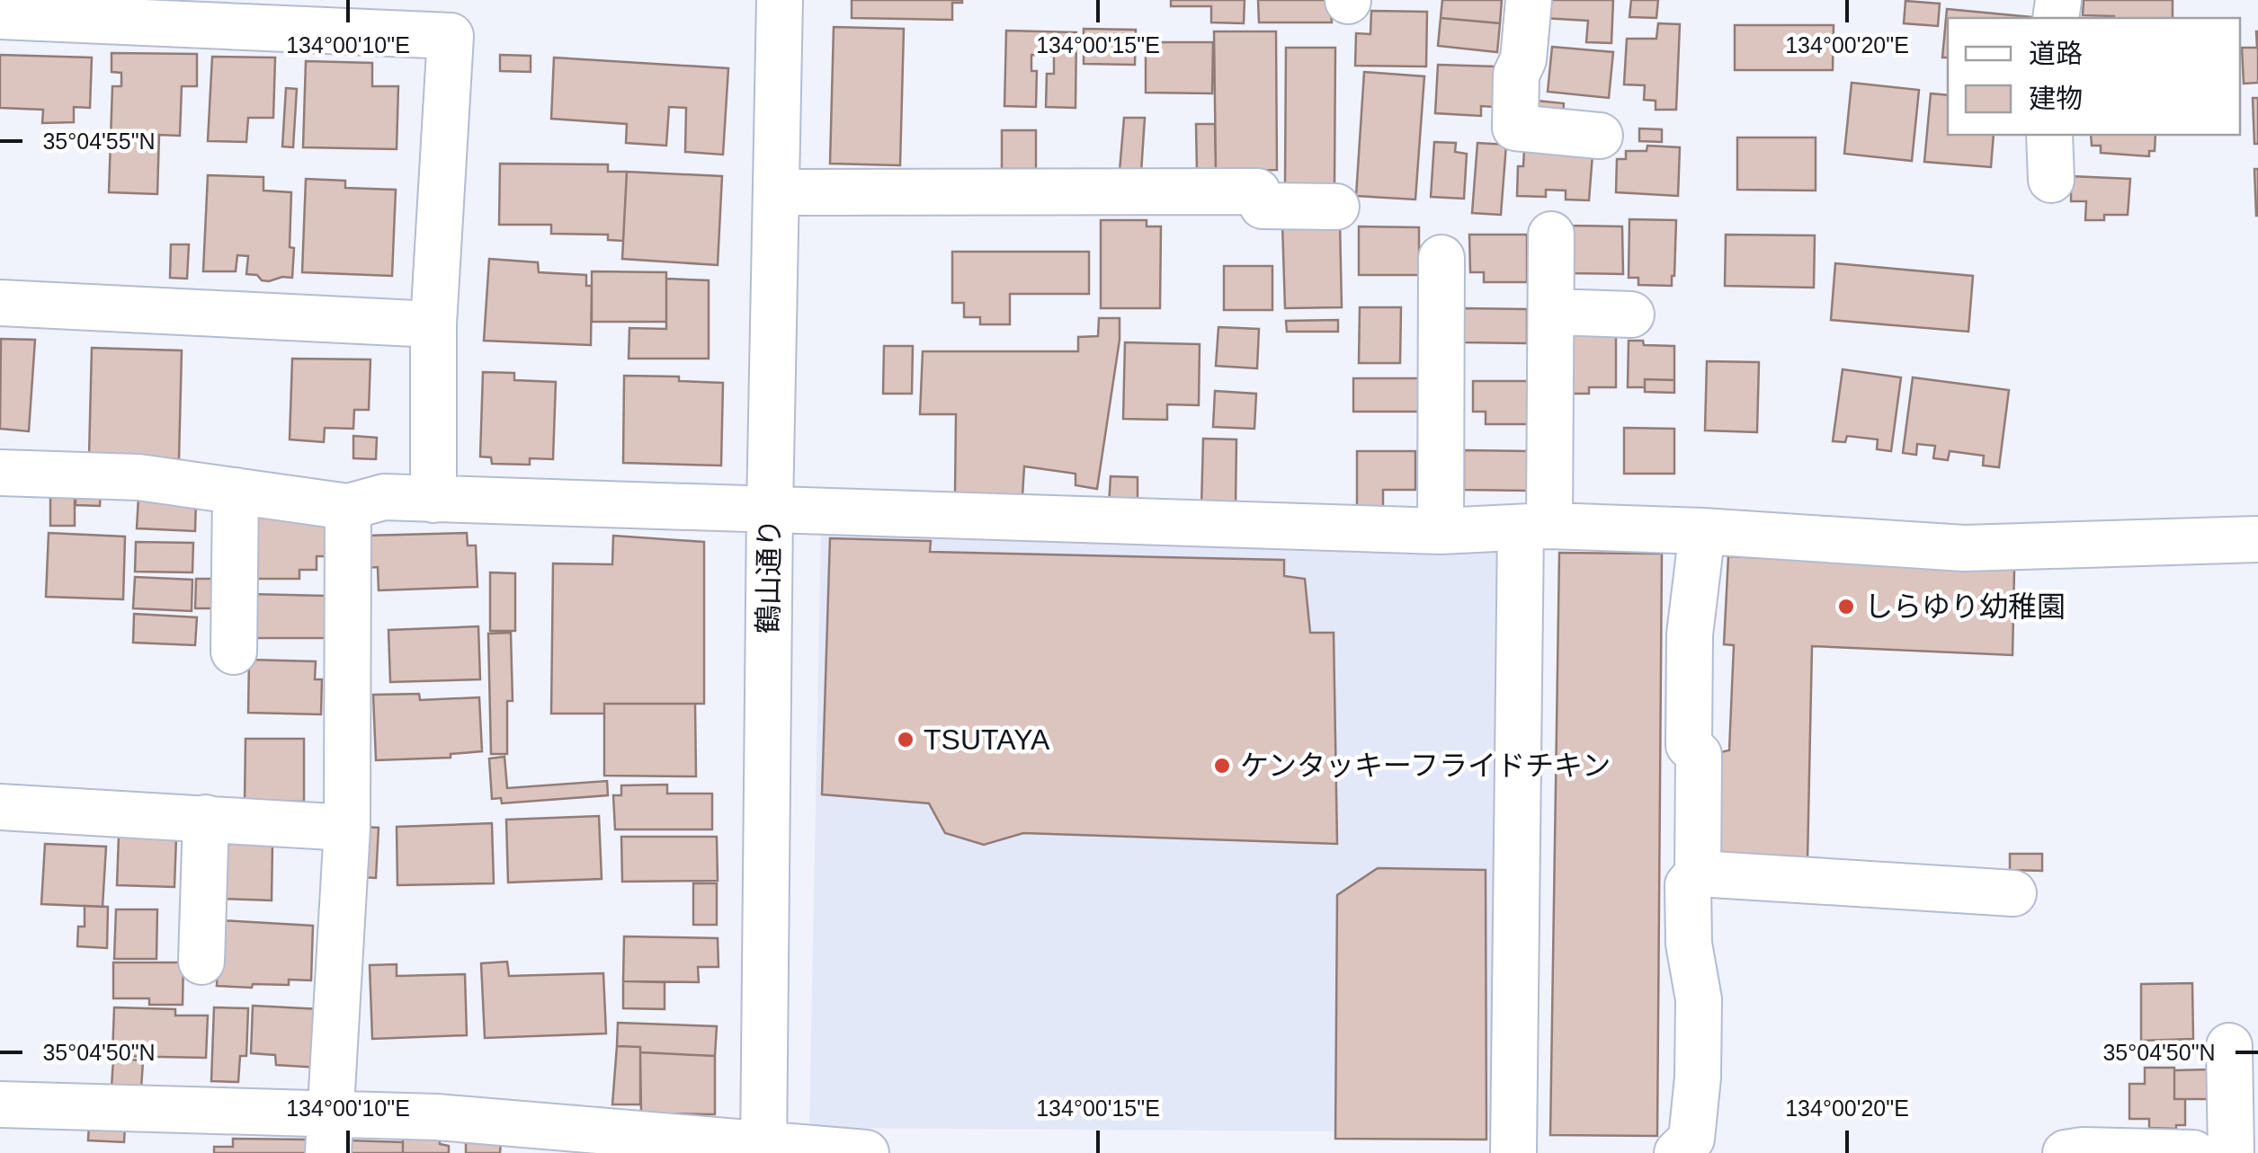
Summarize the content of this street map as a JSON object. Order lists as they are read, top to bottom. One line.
{"streets":{"street":["鶴山通り"]},"places":["しらゆり幼稚園","TSUTAYA","ケンタッキーフライドチキン"],"legend":["道路","建物"],"coordinates":["134°00'10\"E","134°00'15\"E","134°00'20\"E","35°04'55\"N","35°04'50\"N"]}
